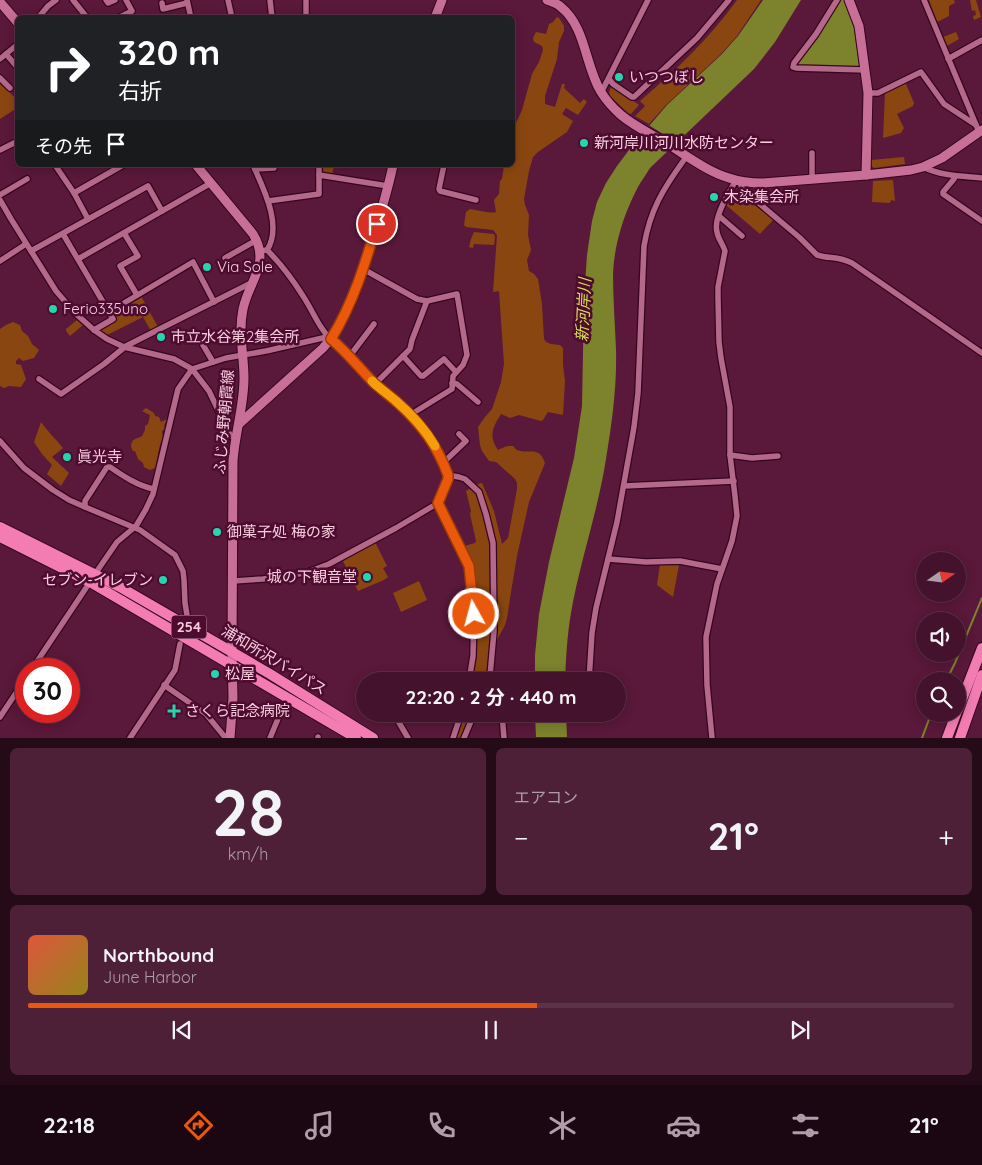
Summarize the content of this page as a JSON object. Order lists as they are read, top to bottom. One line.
{"streets":{"highway":["254","浦和所沢バイパス"],"street":["ふじみ野朝霞線"]},"crossings":[["ふじみ野朝霞線","浦和所沢バイパス"]],"water":["新河岸川"],"places":{"other":["いつつぼし","新河岸川河川水防センター","木染集会所","Via Sole","Ferio335uno","市立水谷第2集会所","眞光寺","御菓子処 梅の家","城の下観音堂","セブン-イレブン","松屋"],"health":["さくら記念病院"]},"north":"right","page":{"turn":["320 m","右折"],"then":"その先","limit":"30","trip":"22:20 · 2 分 · 440 m","tile":[["28","km/h"],"エアコン"],"heat":["−","21°","+"],"song":["Northbound","June Harbor"],"tabs":["22:18","21°"]}}
